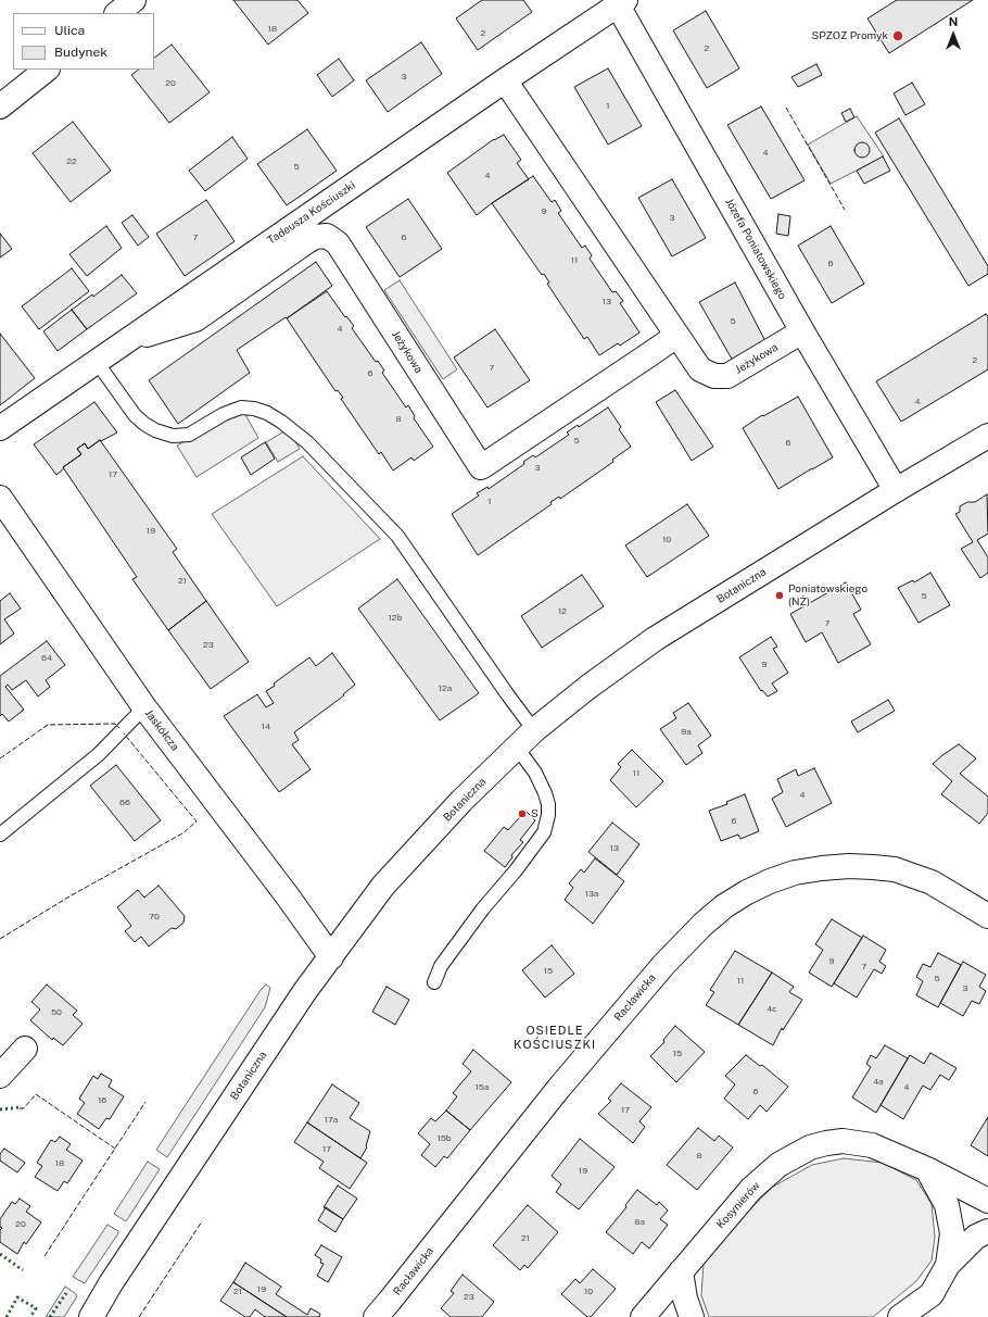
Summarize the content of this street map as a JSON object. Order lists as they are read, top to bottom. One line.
{"streets":{"street":["Tadeusza Kościuszki","Józefa Poniatowskiego","Jeżykowa","Botaniczna","Jaskółcza","Racławicka","Kosynierów"]},"crossings":[["Tadeusza Kościuszki","Józefa Poniatowskiego"],["Tadeusza Kościuszki","Jeżykowa"],["Józefa Poniatowskiego","Jeżykowa"],["Józefa Poniatowskiego","Botaniczna"],["Botaniczna","Jaskółcza"]],"districts":["OSIEDLE KOŚCIUSZKI"],"places":["SPZOZ Promyk","Poniatowskiego (NŻ)","S"],"house_numbers":["18","2","2","3","20","1","4","22","5","4","9","3","7","6","11","6","13","5","4","2","7","6","4","8","5","6","3","17","1","19","10","21","5","12","12b","7","23","64","9","12a","14","9a","11","4","66","6","13","13a","70","9","7","15","5","11","3","4c","50","15","4a","15a","4","6","16","17","17a","15b","17","8","18","19","8a","20","21","19","21","10","23"],"legend":["Ulica","Budynek"],"north":"top"}
